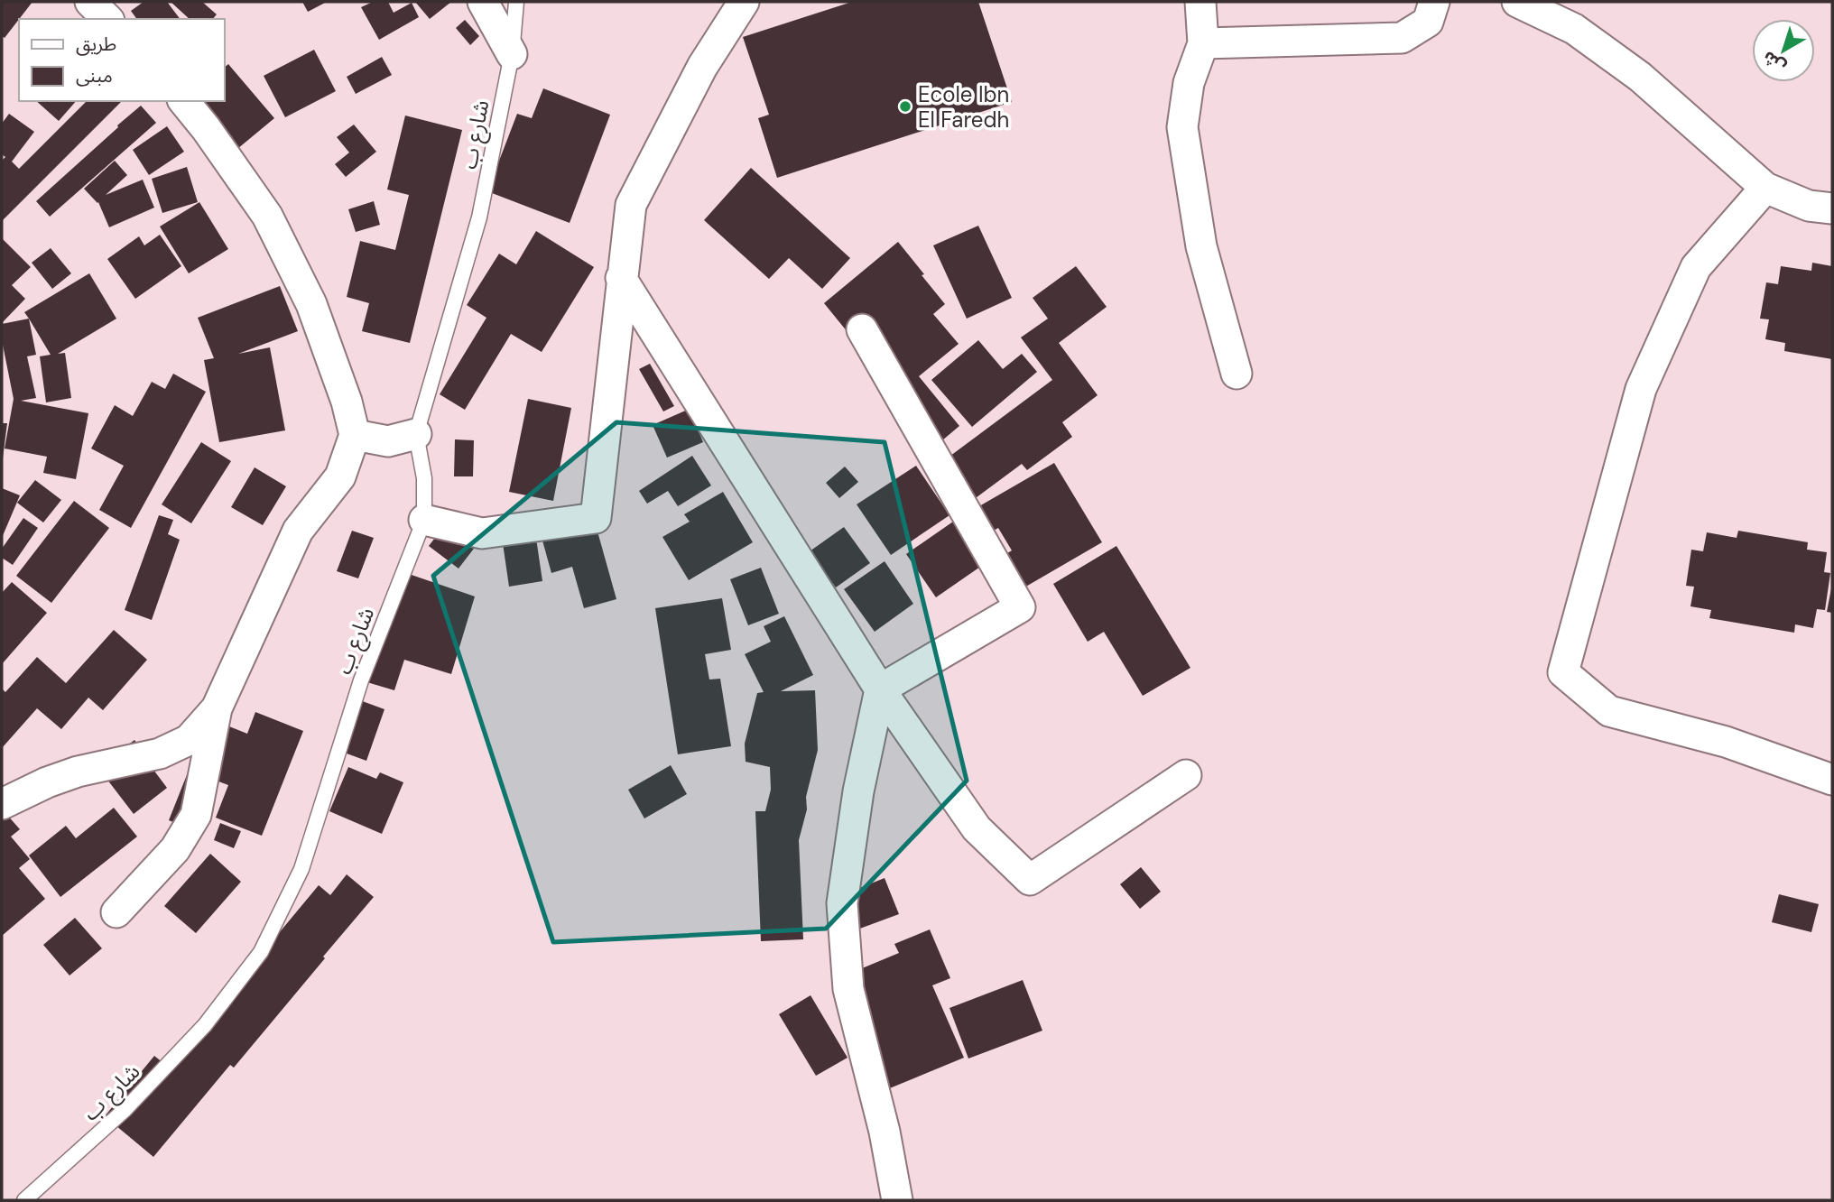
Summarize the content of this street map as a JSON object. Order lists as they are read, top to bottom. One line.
{"streets":{"lane":["شارع ب"]},"places":["Ecole Ibn El Faredh"],"legend":["طريق","مبنى"],"north":"bottom left"}
